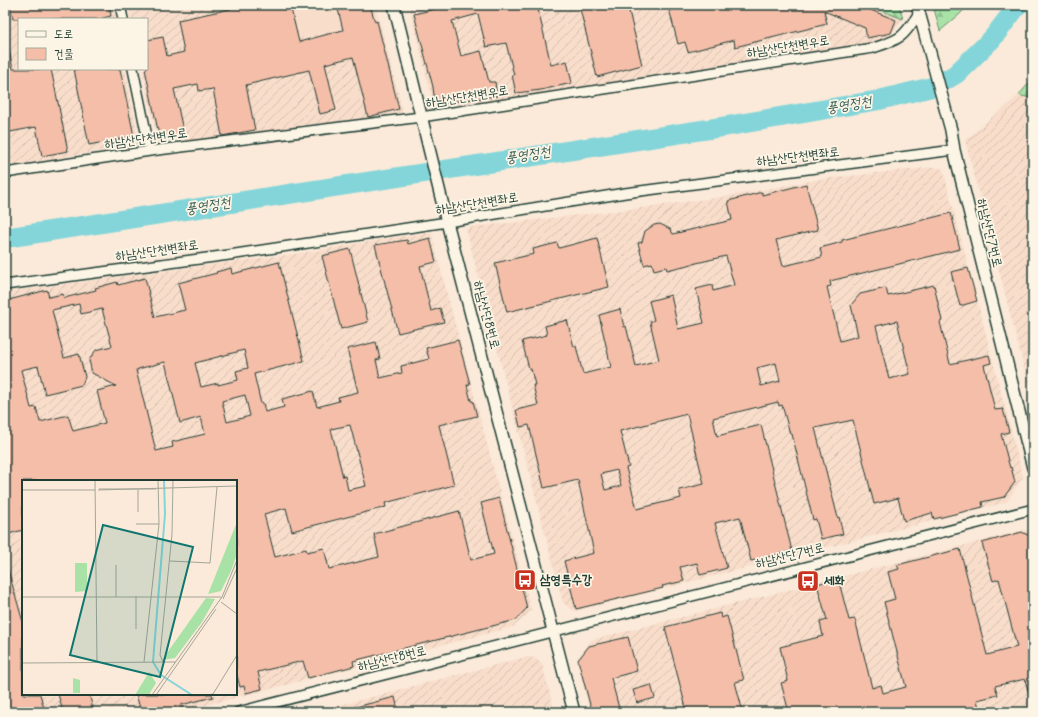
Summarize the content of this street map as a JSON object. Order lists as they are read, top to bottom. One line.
{"streets":{"street":["하남산단천변우로","하남산단천변좌로","하남산단7번로","하남산단8번로"]},"crossings":[["하남산단천변우로","하남산단7번로"],["하남산단천변우로","하남산단8번로"],["하남산단천변좌로","하남산단7번로"],["하남산단천변좌로","하남산단8번로"],["하남산단7번로","하남산단8번로"]],"water":["풍영정천"],"places":{"bus stop":["삼영특수강","세화"]},"legend":["도로","건물"]}
